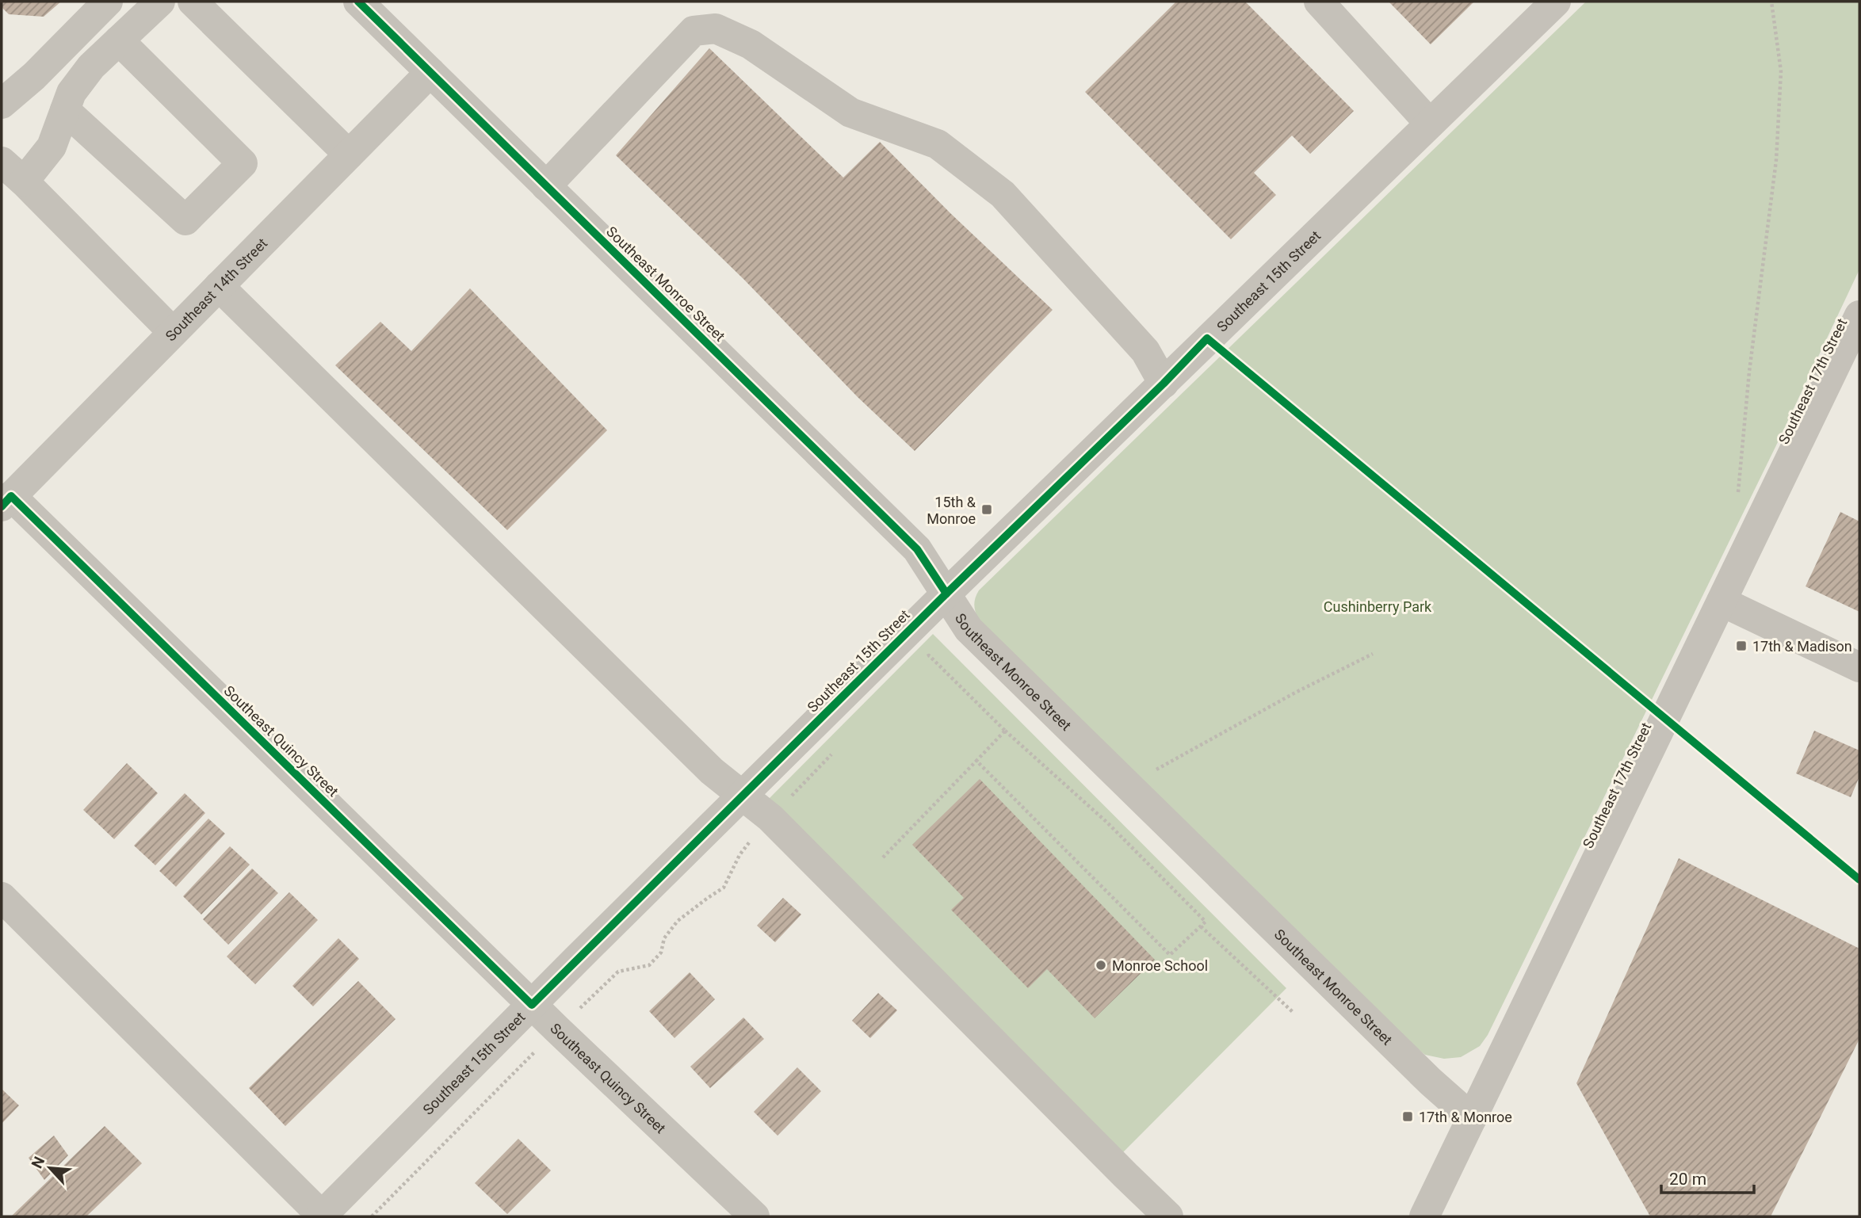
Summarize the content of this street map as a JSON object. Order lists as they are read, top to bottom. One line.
{"streets":{"street":["Southeast 15th Street","Southeast Monroe Street","Southeast 14th Street","Southeast 17th Street","Southeast Quincy Street"]},"crossings":[["Southeast 15th Street","Southeast Monroe Street"],["Southeast 15th Street","Southeast Quincy Street"],["Southeast Monroe Street","Southeast 14th Street"],["Southeast Monroe Street","Southeast 17th Street"],["Southeast 14th Street","Southeast Quincy Street"]],"parks":["Cushinberry Park"],"places":{"transit":["15th & Monroe","17th & Madison","17th & Monroe"],"other":["Monroe School"]},"scale_bar":"20 m","north":"top left"}
